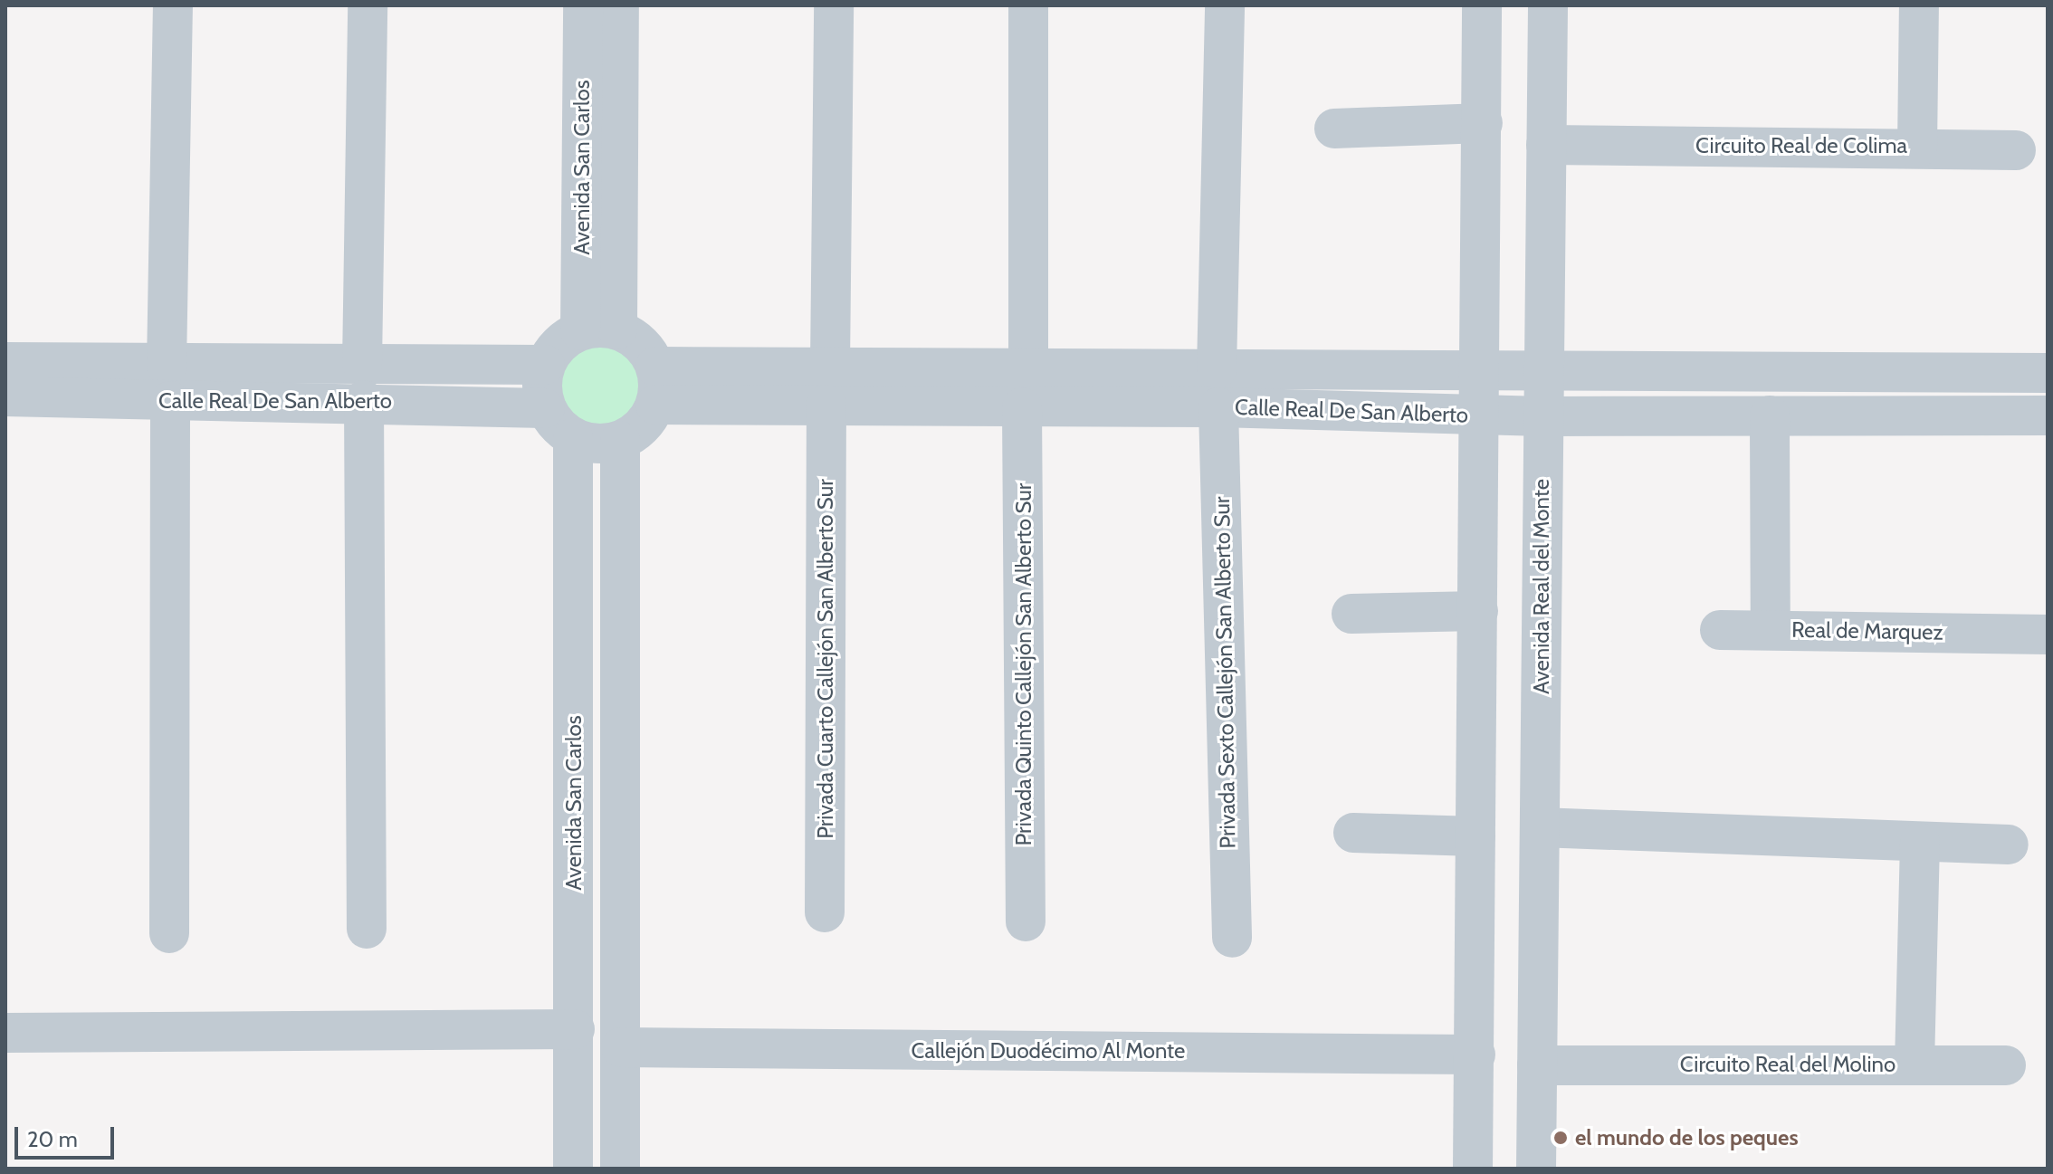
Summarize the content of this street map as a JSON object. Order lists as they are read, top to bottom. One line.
{"streets":{"street":["Circuito Real de Colima","Avenida San Carlos","Calle Real De San Alberto","Avenida Real del Monte","Real de Marquez","Privada Cuarto Callejón San Alberto Sur","Privada Quinto Callejón San Alberto Sur","Privada Sexto Callejón San Alberto Sur","Callejón Duodécimo Al Monte","Circuito Real del Molino"]},"crossings":[["Circuito Real de Colima","Avenida Real del Monte"],["Avenida San Carlos","Calle Real De San Alberto"],["Calle Real De San Alberto","Avenida Real del Monte"],["Calle Real De San Alberto","Real de Marquez"],["Calle Real De San Alberto","Privada Cuarto Callejón San Alberto Sur"],["Calle Real De San Alberto","Privada Quinto Callejón San Alberto Sur"],["Calle Real De San Alberto","Privada Sexto Callejón San Alberto Sur"],["Avenida Real del Monte","Circuito Real del Molino"]],"places":["el mundo de los peques"],"scale_bar":"20 m"}
